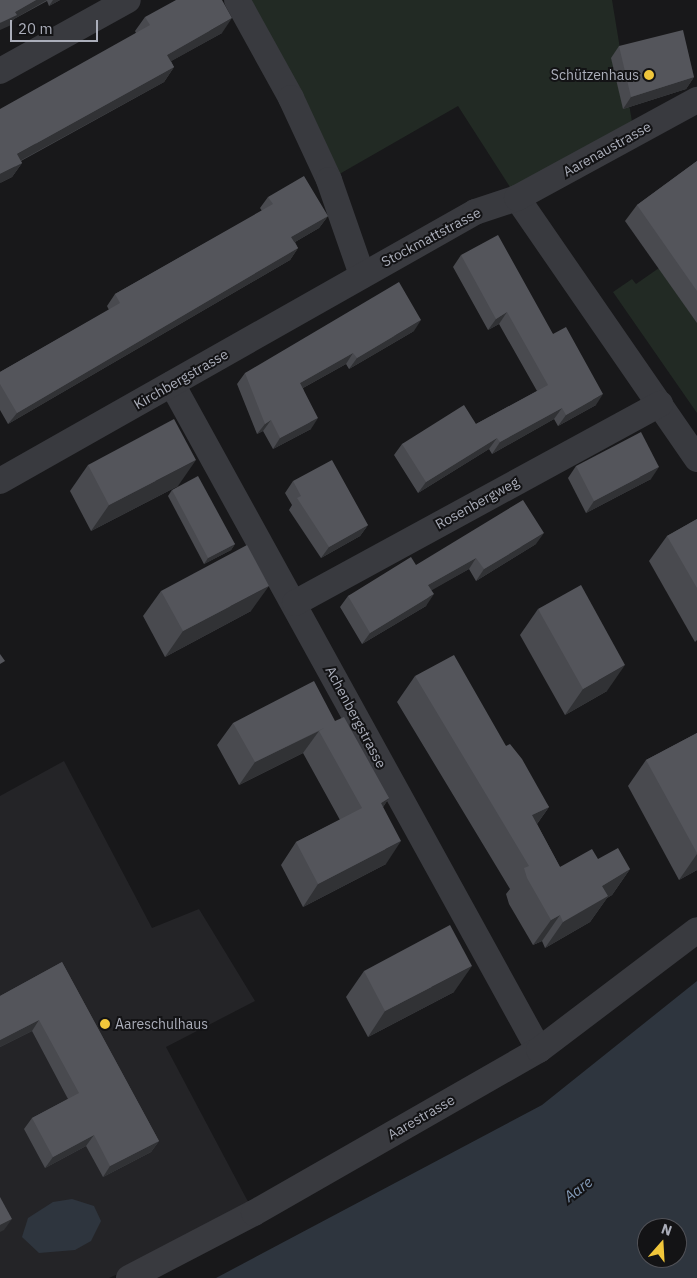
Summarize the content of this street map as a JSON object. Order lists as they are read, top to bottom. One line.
{"streets":{"street":["Aarenaustrasse","Stockmattstrasse","Kirchbergstrasse","Rosenbergweg","Achenbergstrasse","Aarestrasse"]},"crossings":[["Aarenaustrasse","Stockmattstrasse"],["Stockmattstrasse","Kirchbergstrasse"],["Kirchbergstrasse","Achenbergstrasse"],["Rosenbergweg","Achenbergstrasse"],["Achenbergstrasse","Aarestrasse"]],"water":["Aare"],"places":["Schützenhaus","Aareschulhaus"],"scale_bar":"20 m","north":"top"}
